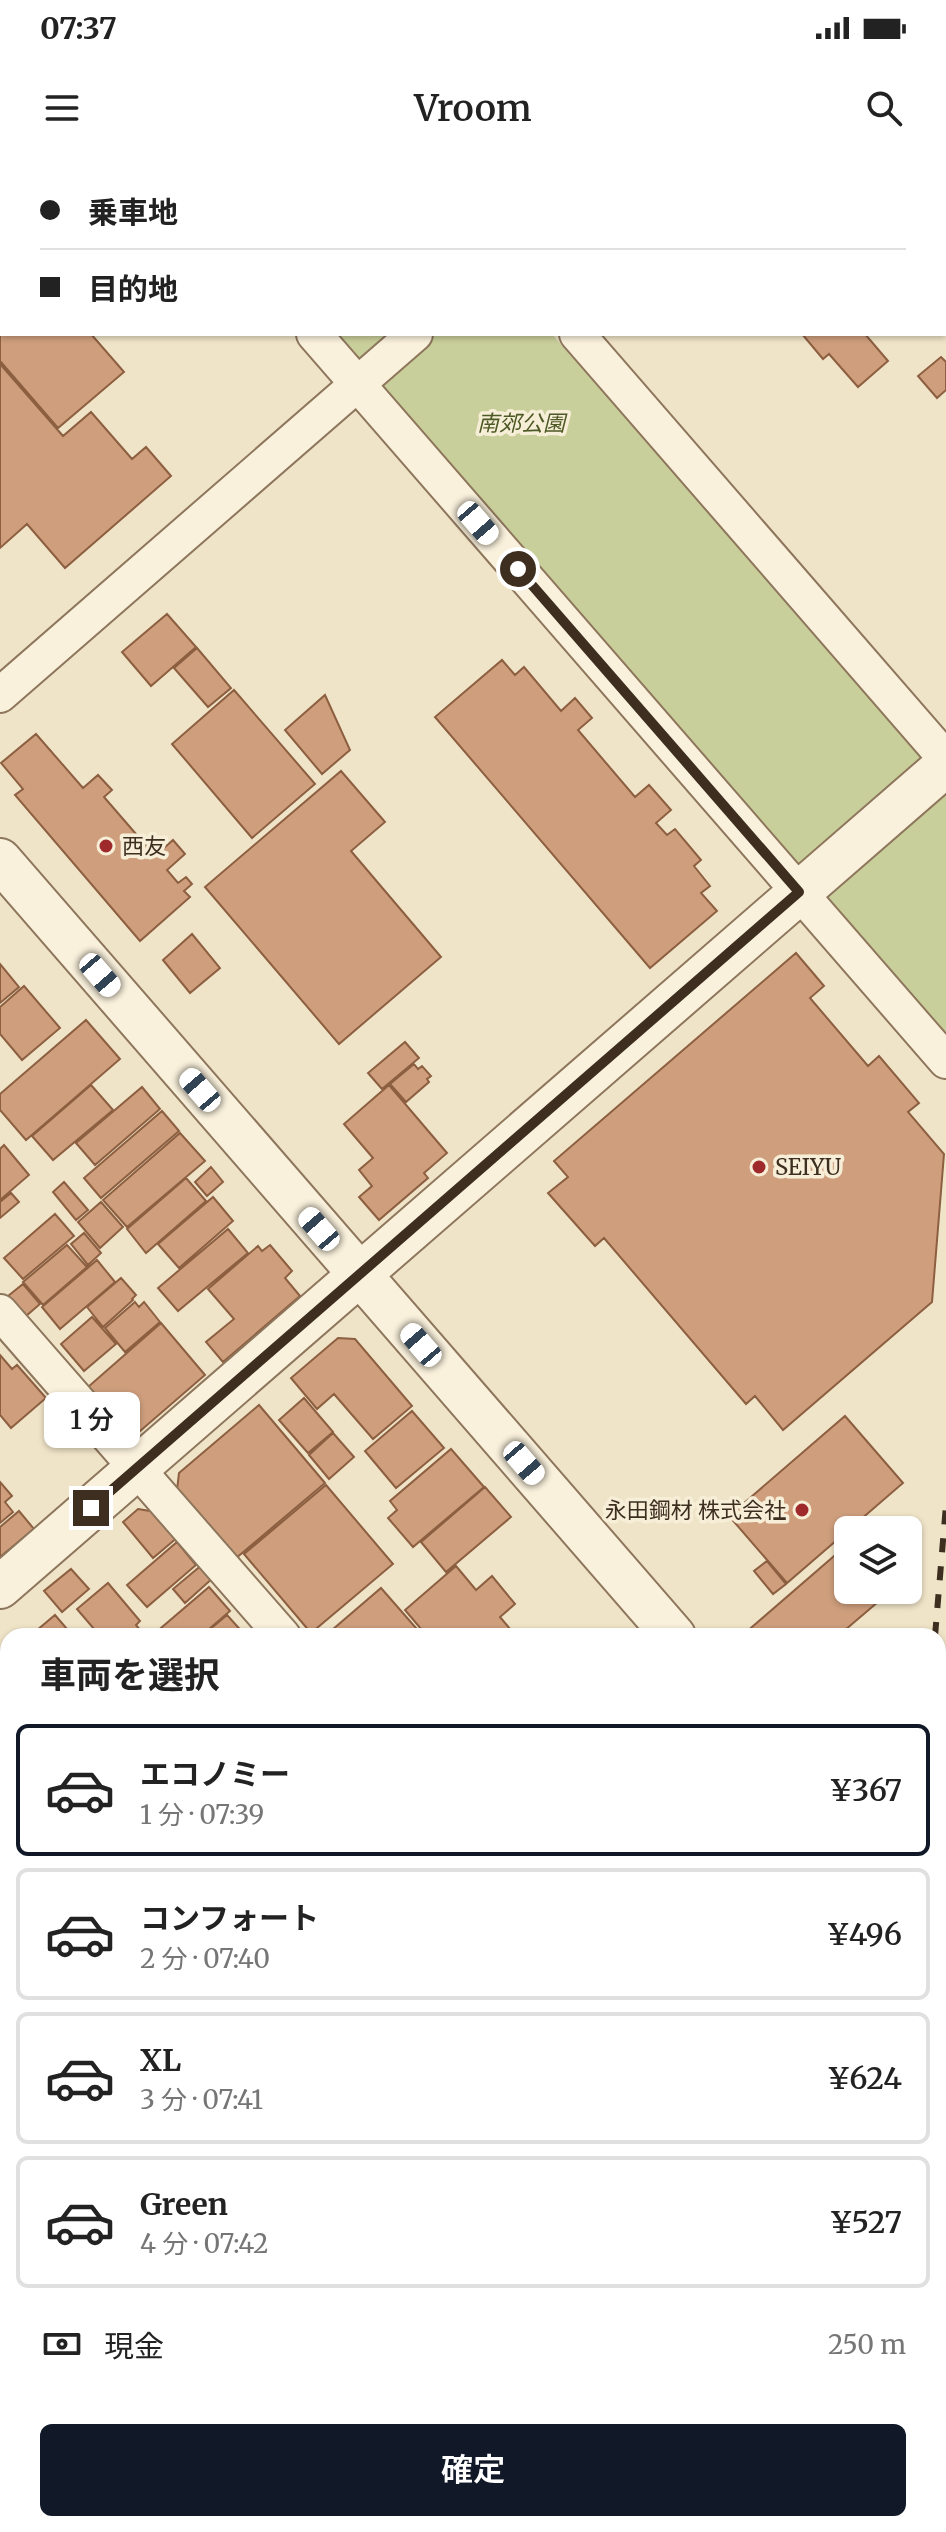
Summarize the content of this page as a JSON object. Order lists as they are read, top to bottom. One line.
{"parks":["南郊公園"],"places":["西友","SEIYU","永田鋼材 株式会社"],"page":{"status":"07:37","header":"Vroom","banner":["乗車地","目的地"],"bubble":"1 分","heading":"車両を選択","list":[{"name":"エコノミー","note":"1 分 · 07:39","value":"¥367"},{"name":"コンフォート","note":"2 分 · 07:40","value":"¥496"},{"name":"XL","note":"3 分 · 07:41","value":"¥624"},{"name":"Green","note":"4 分 · 07:42","value":"¥527"}],"pay":["現金","250 m"],"buttons":"確定"}}
